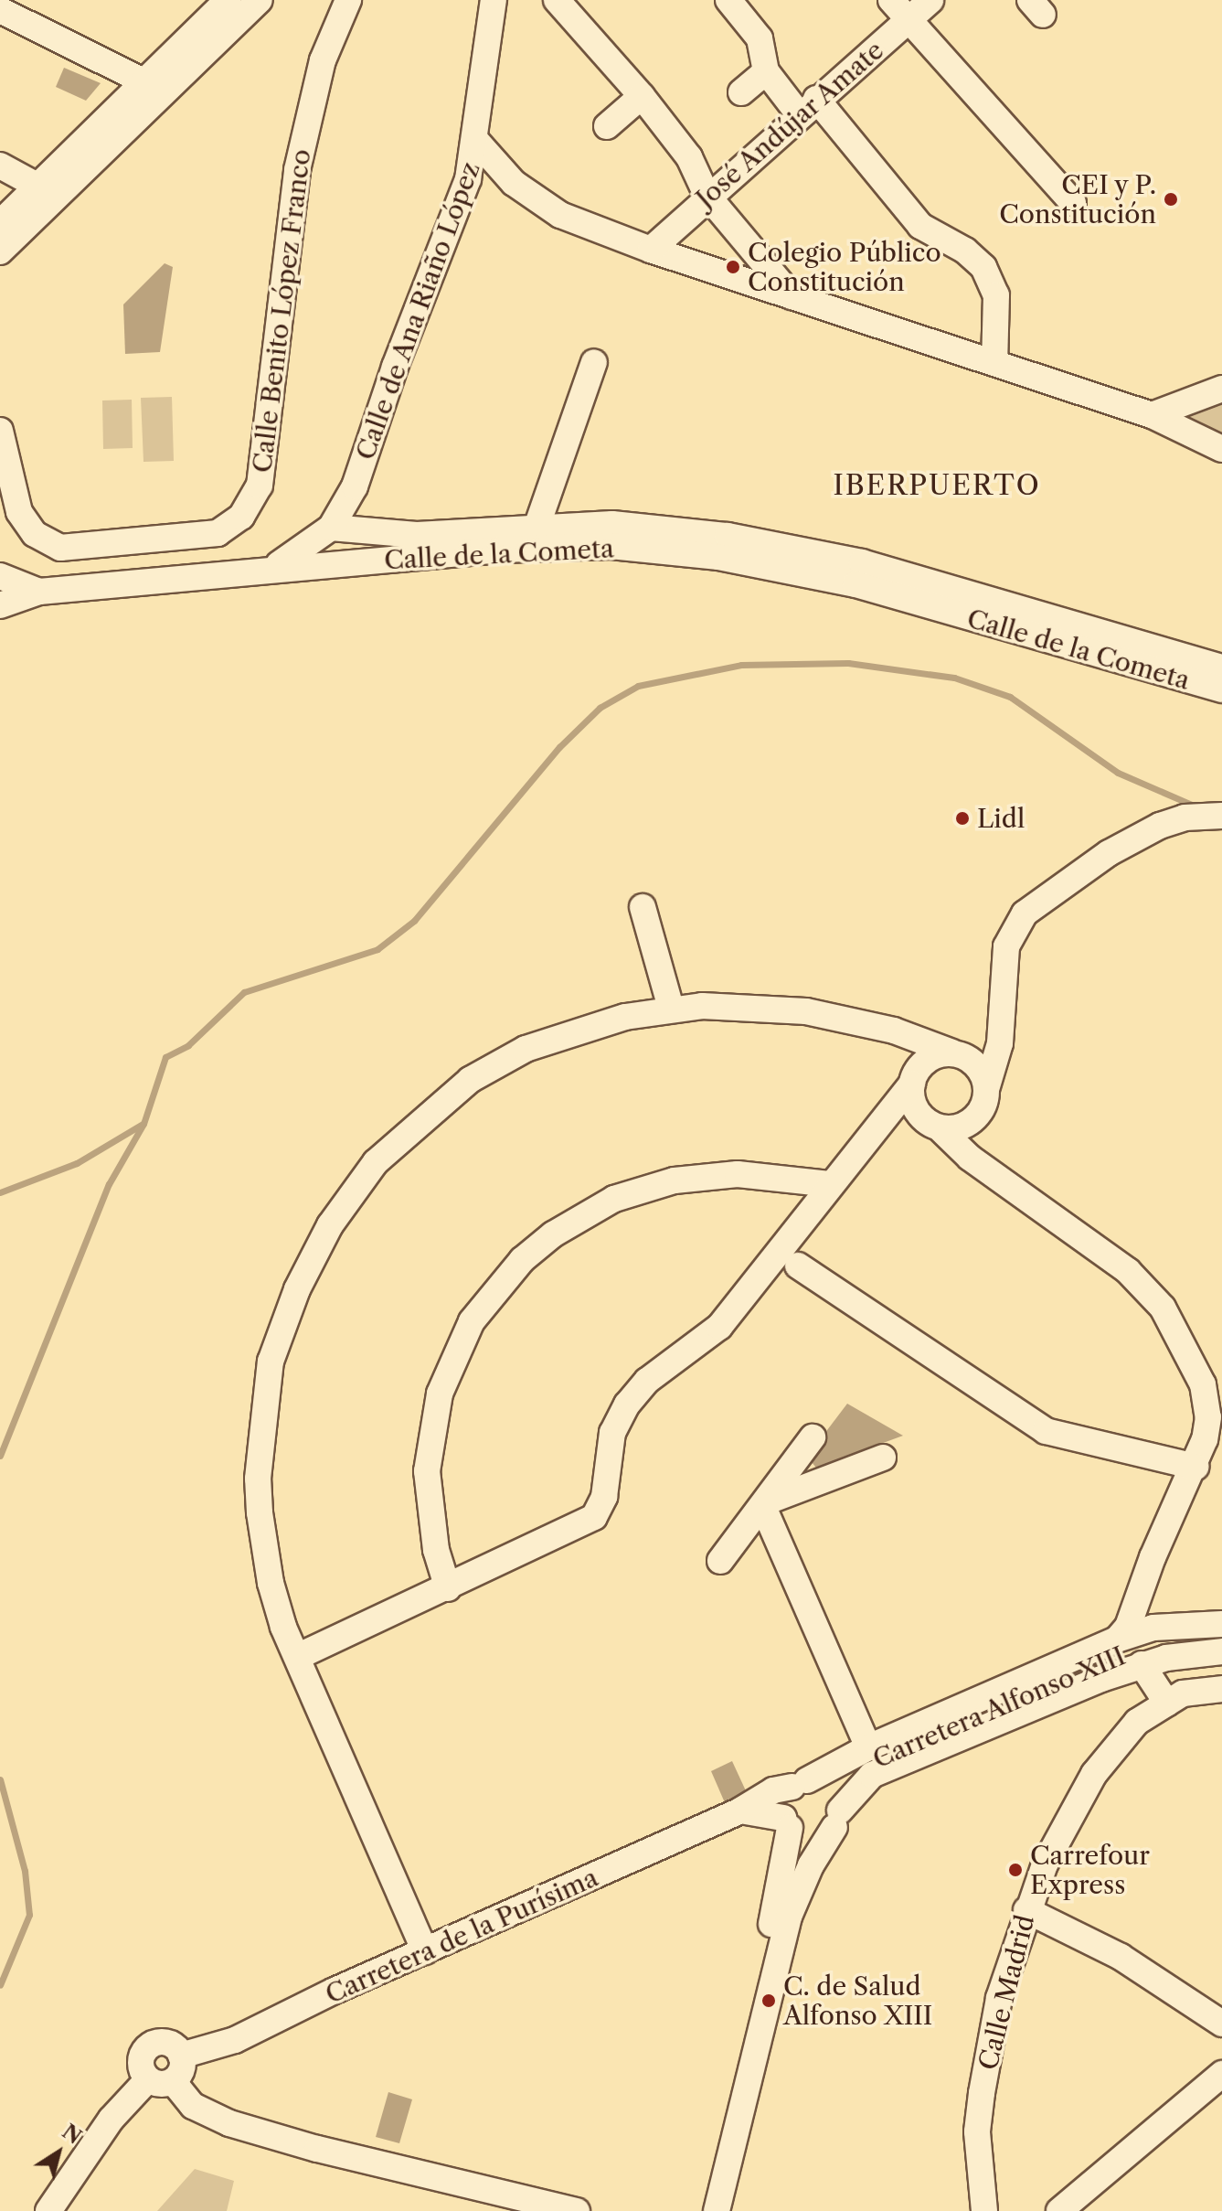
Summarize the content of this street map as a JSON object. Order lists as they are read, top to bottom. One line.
{"streets":{"street":["José Andújar Amate","Calle Benito López Franco","Calle de Ana Riaño López","Calle de la Cometa","Carretera Alfonso XIII","Carretera de la Purísima","Calle Madrid"]},"crossings":[["Calle de Ana Riaño López","Calle de la Cometa"],["Carretera Alfonso XIII","Carretera de la Purísima"]],"districts":["IBERPUERTO"],"places":["CEI y P. Constitución","Colegio Público Constitución","Lidl","Carrefour Express","C. de Salud Alfonso XIII"],"north":"top right"}
